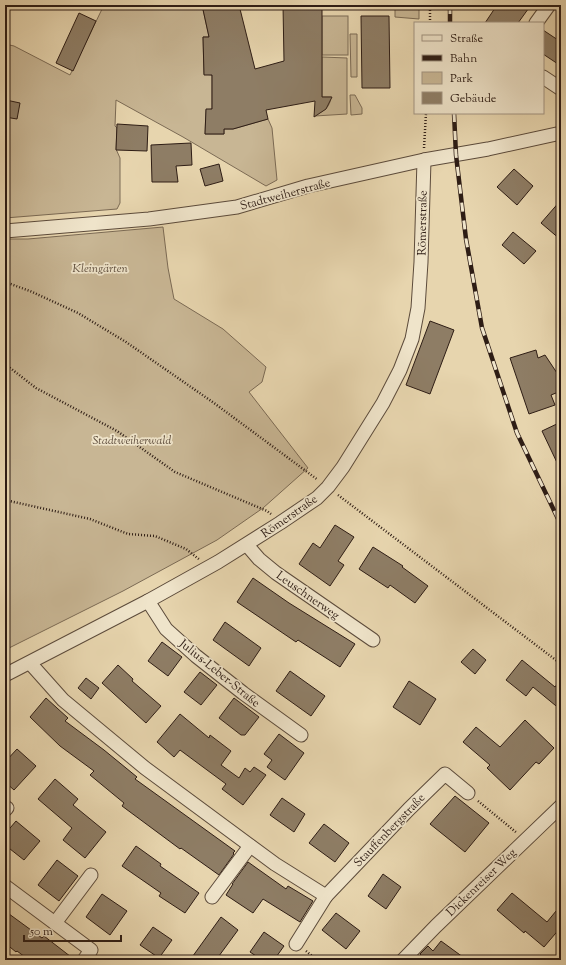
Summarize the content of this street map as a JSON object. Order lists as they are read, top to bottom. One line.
{"streets":{"street":["Stadtweiherstraße","Römerstraße","Leuschnerweg","Julius-Leber-Straße","Stauffenbergstraße","Dickenreiser Weg"]},"crossings":[["Stadtweiherstraße","Römerstraße"],["Römerstraße","Leuschnerweg"],["Römerstraße","Julius-Leber-Straße"]],"parks":["Kleingärten","Stadtweiherwald"],"legend":["Straße","Bahn","Park","Gebäude"],"scale_bar":"50 m"}
